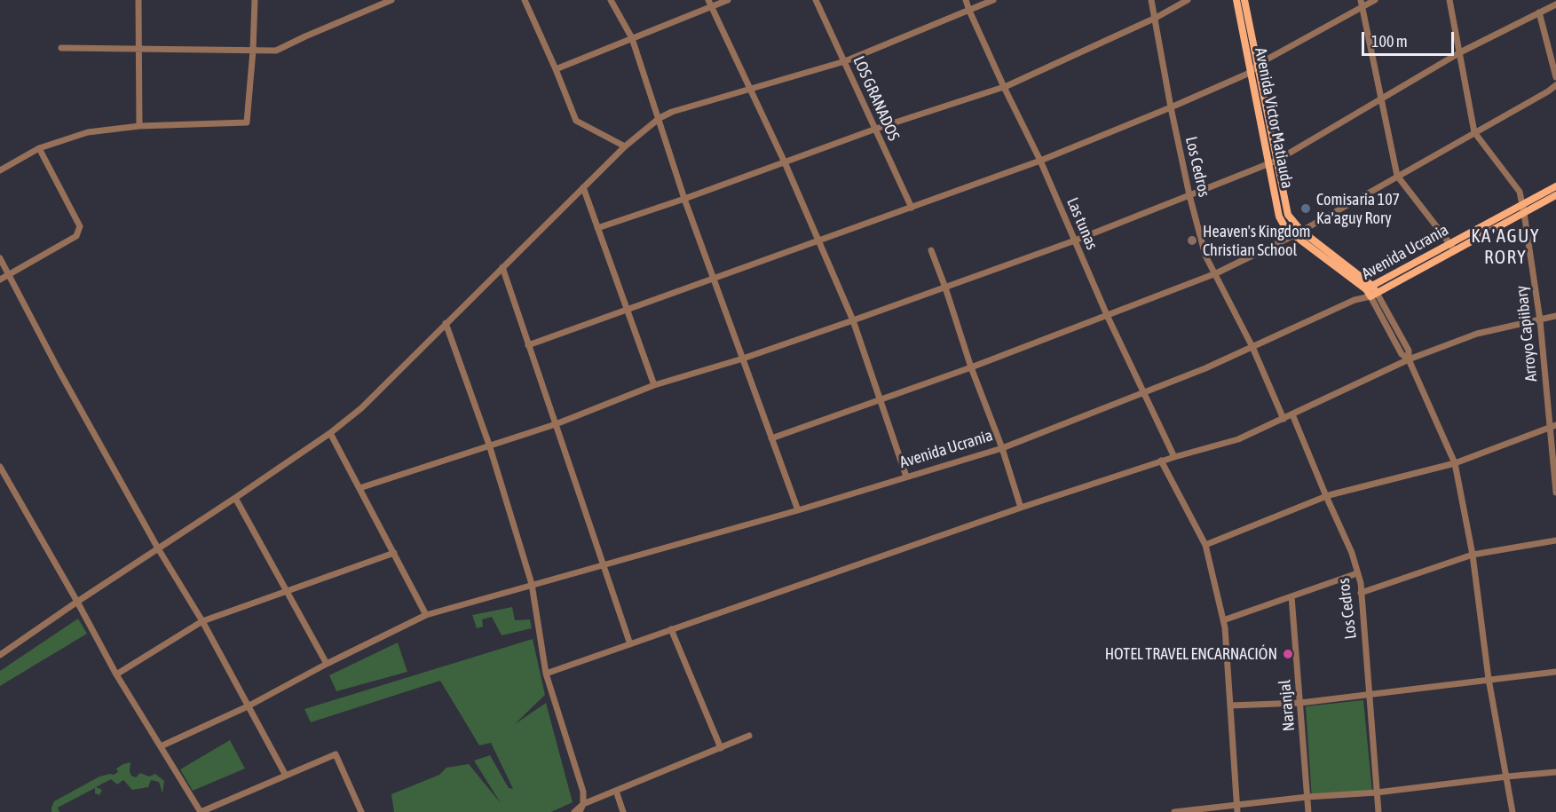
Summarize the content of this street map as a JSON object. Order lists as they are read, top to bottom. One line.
{"streets":{"main road":["Avenida Victor Matiauda","Avenida Ucrania"],"street":["LOS GRANADOS","Los Cedros","Las tunas","Arroyo Capiibary","Naranjal"]},"crossings":[["Avenida Victor Matiauda","Avenida Ucrania"],["Los Cedros","Avenida Ucrania"],["Las tunas","Avenida Ucrania"],["Avenida Ucrania","Arroyo Capiibary"]],"districts":["KA'AGUY RORY"],"places":["Comisaría 107 Ka'aguy Rory","Heaven's Kingdom Christian School","HOTEL TRAVEL ENCARNACIÓN"],"scale_bar":"100 m"}
